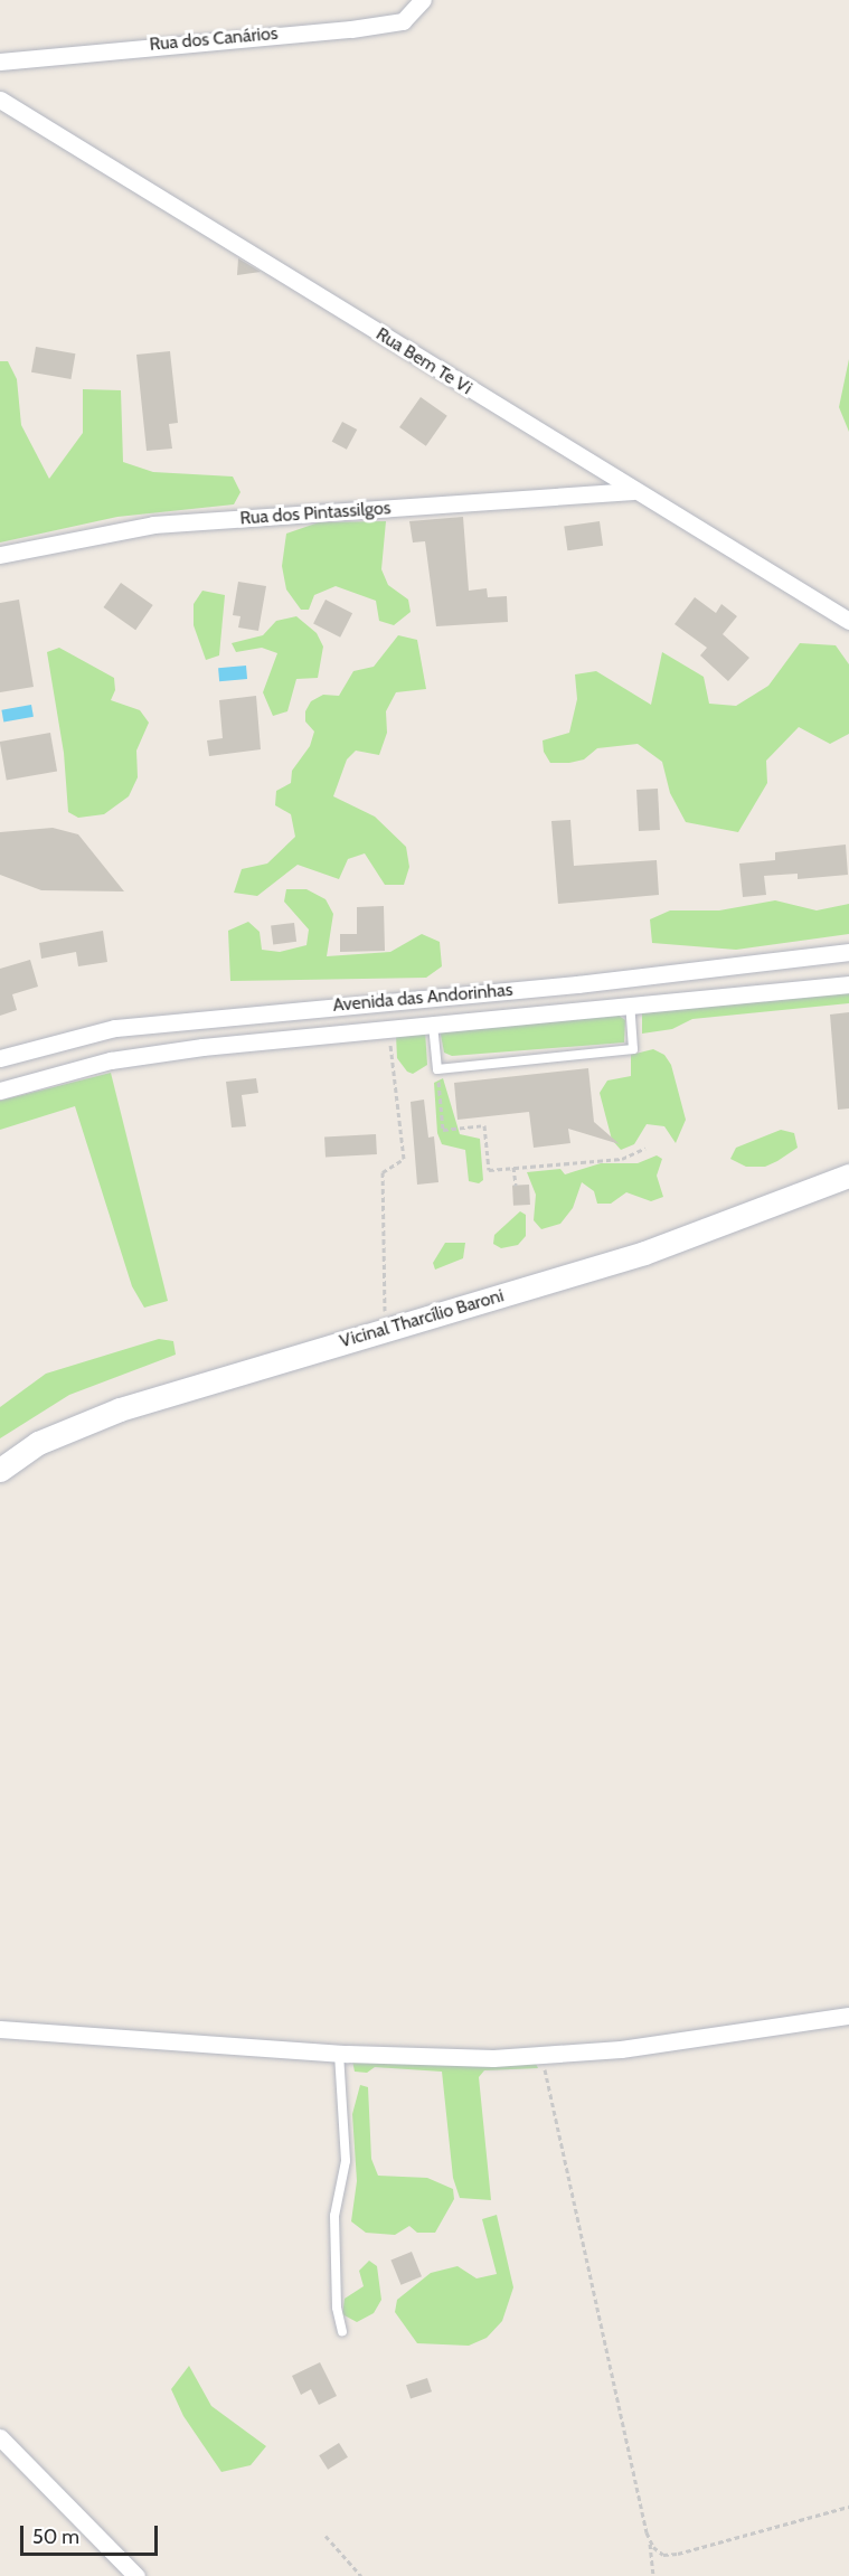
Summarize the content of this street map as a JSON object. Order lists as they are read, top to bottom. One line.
{"streets":{"main road":["Vicinal Tharcílio Baroni"],"street":["Rua dos Canários","Rua Bem Te Vi","Rua dos Pintassilgos","Avenida das Andorinhas"]},"crossings":[["Rua Bem Te Vi","Rua dos Pintassilgos"]],"scale_bar":"50 m"}
